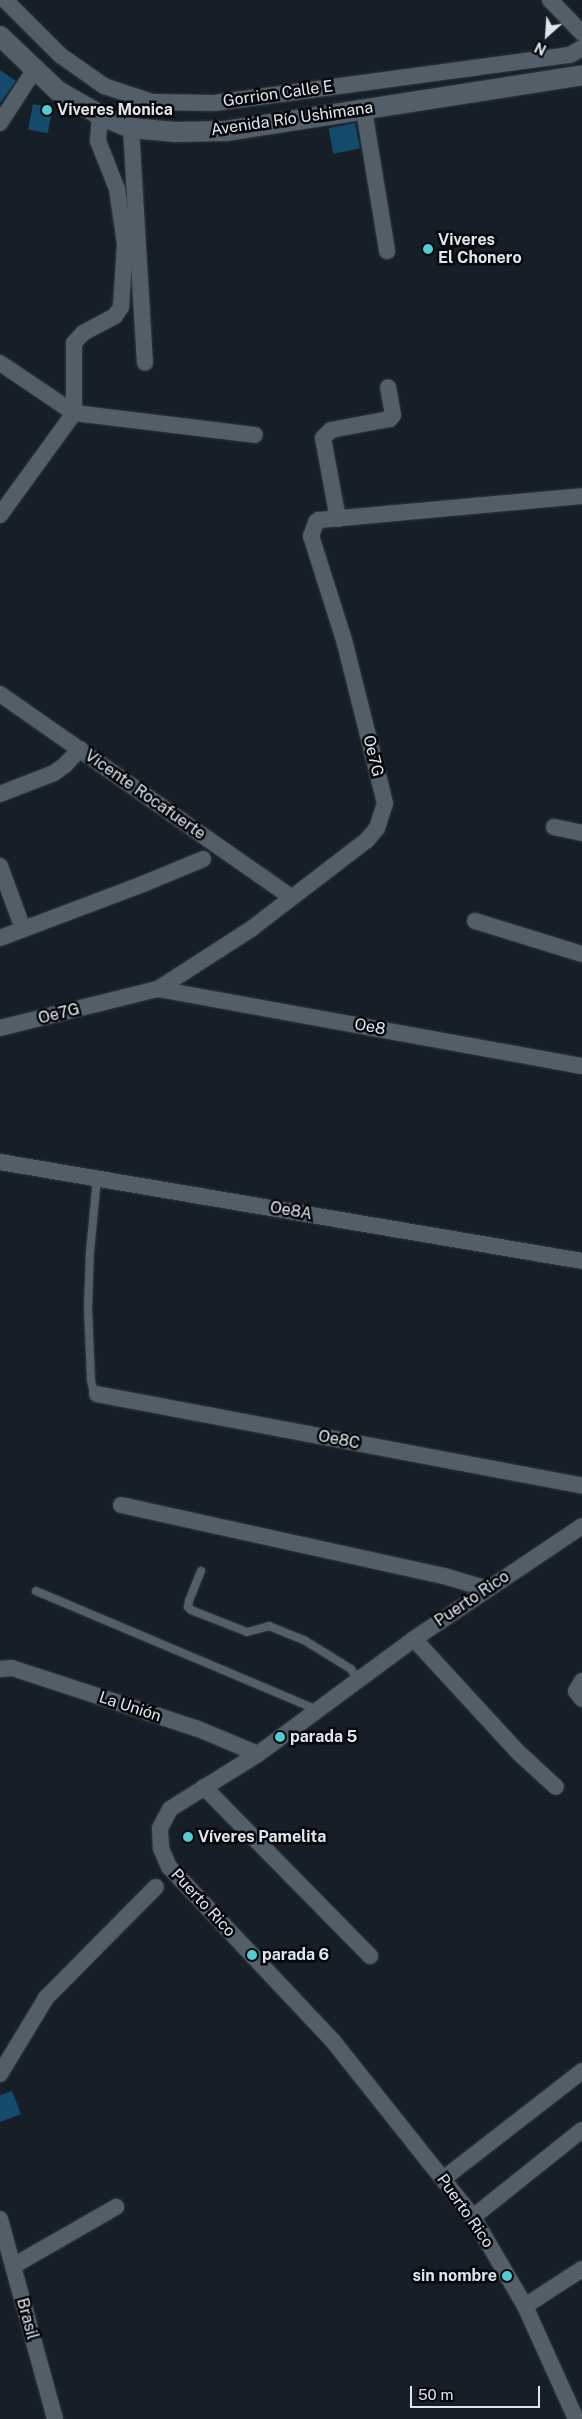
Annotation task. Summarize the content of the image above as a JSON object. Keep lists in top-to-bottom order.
{
  "streets": {
    "street": [
      "Gorrion Calle E",
      "Avenida Río Ushimana",
      "Oe7G",
      "Vicente Rocafuerte",
      "Oe8",
      "Oe8A",
      "Oe8C",
      "Puerto Rico",
      "La Unión",
      "Brasil"
    ]
  },
  "crossings": [
    ["Oe7G", "Vicente Rocafuerte"],
    ["Oe7G", "Oe8"],
    ["Puerto Rico", "La Unión"]
  ],
  "places": [
    "Viveres Monica",
    "Viveres El Chonero",
    "parada 5",
    "Víveres Pamelita",
    "parada 6",
    "sin nombre"
  ],
  "scale_bar": "50 m",
  "north": "bottom left"
}
